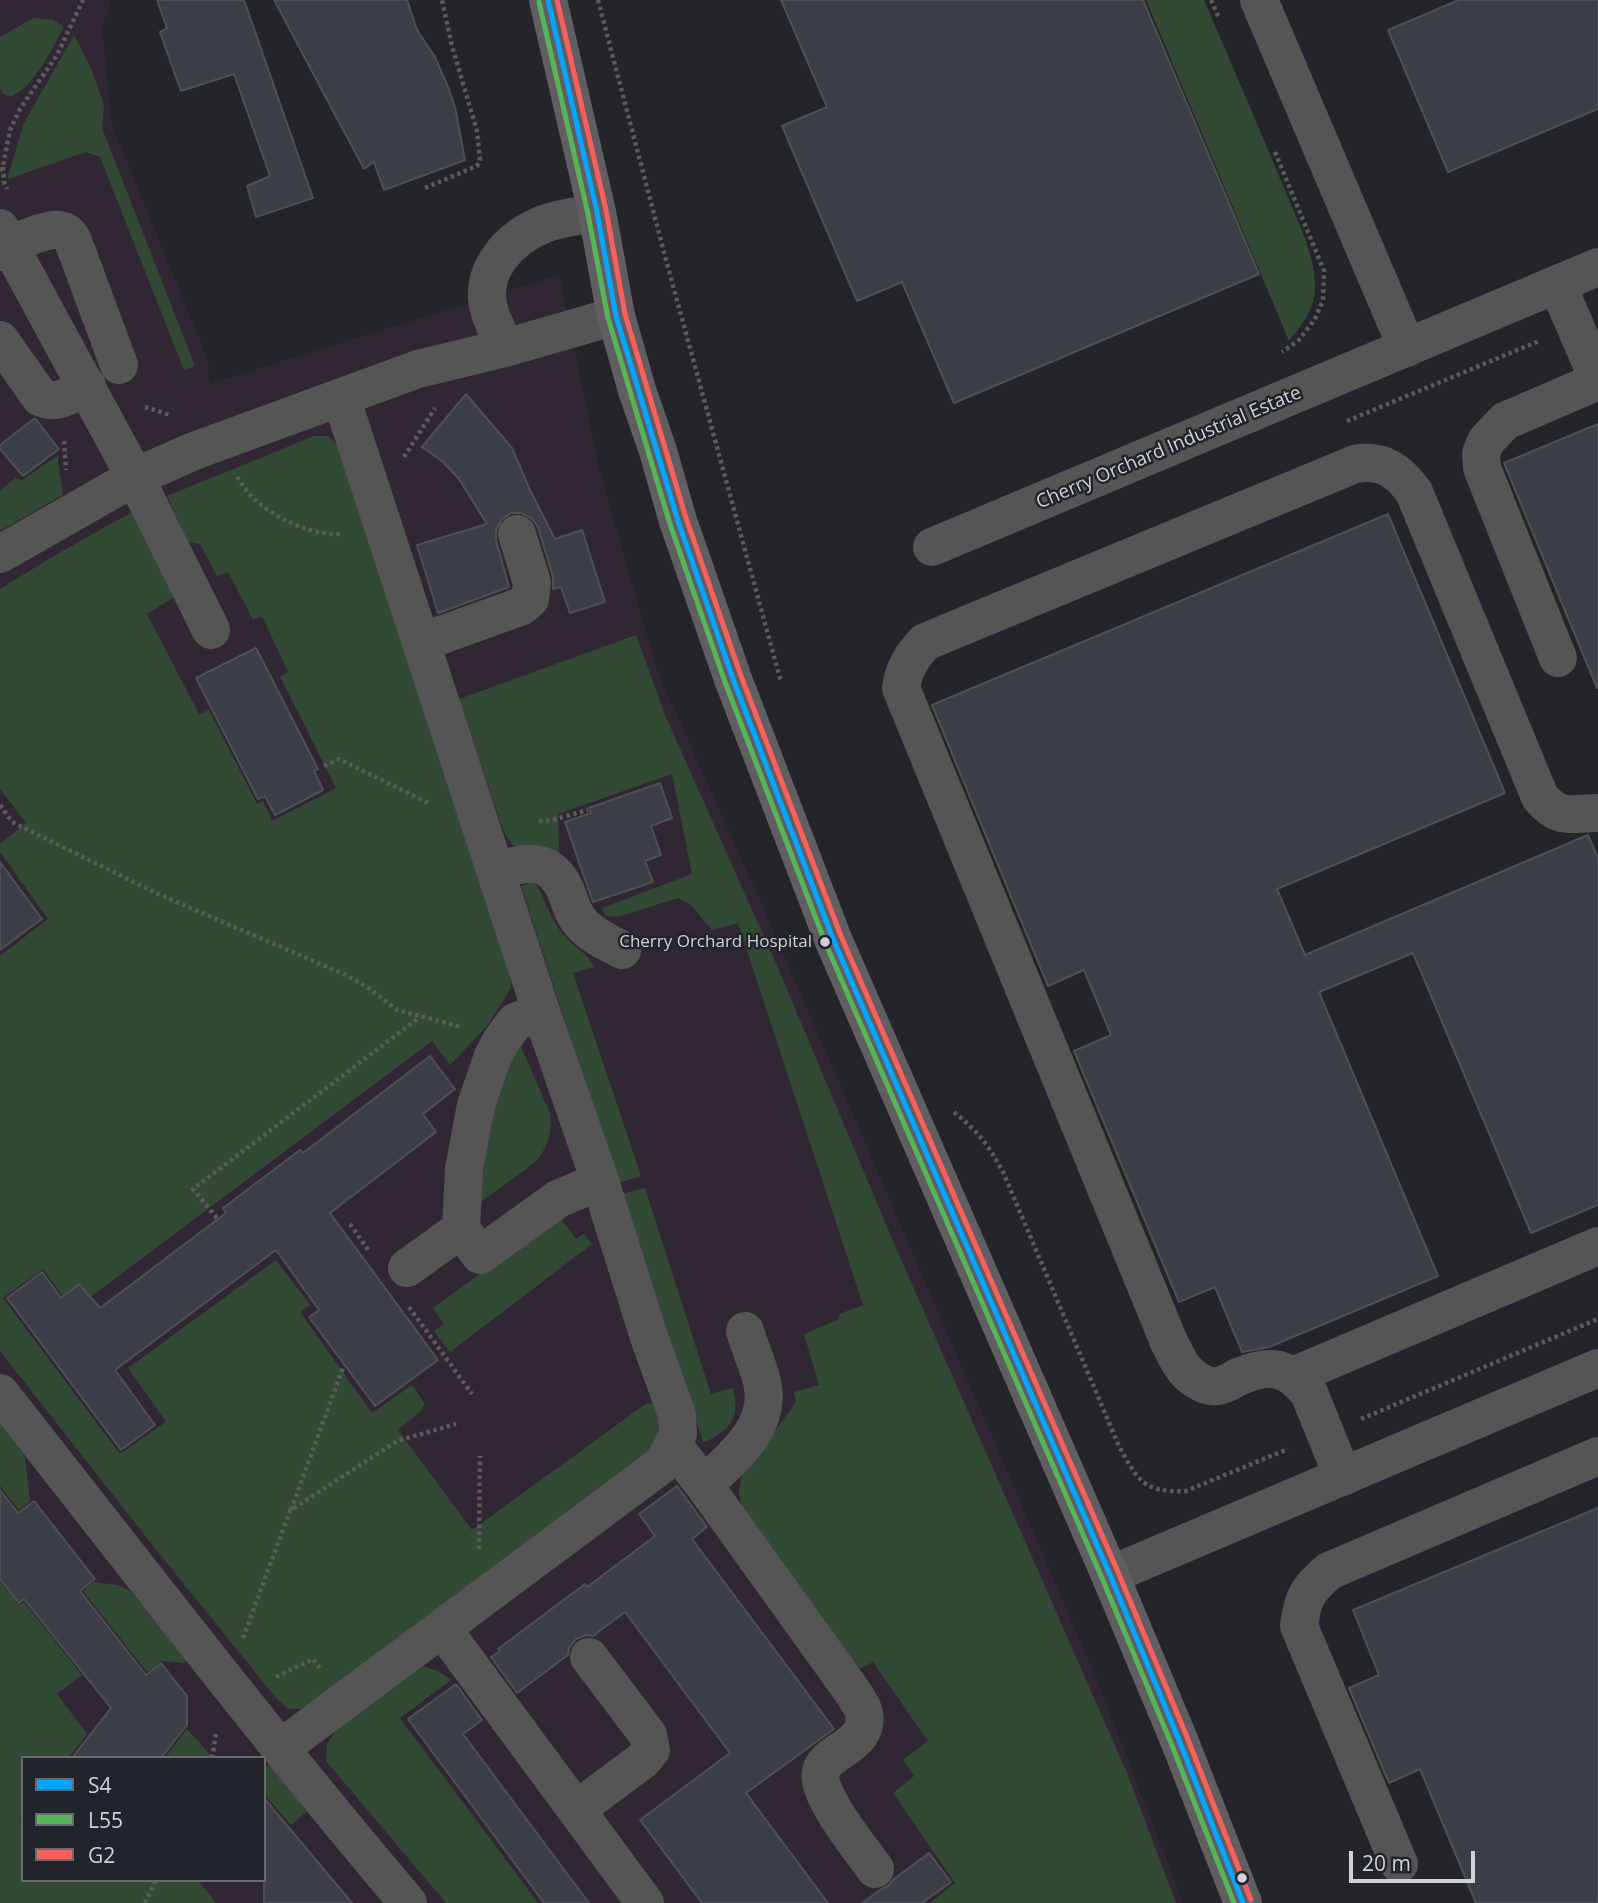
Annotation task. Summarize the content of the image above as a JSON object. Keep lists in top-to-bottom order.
{
  "streets": {
    "street": ["Cherry Orchard Industrial Estate"]
  },
  "places": ["Cherry Orchard Hospital"],
  "lines": ["transit line S4", "transit line G2", "transit line L55"],
  "legend": ["S4", "L55", "G2"],
  "scale_bar": "20 m"
}
